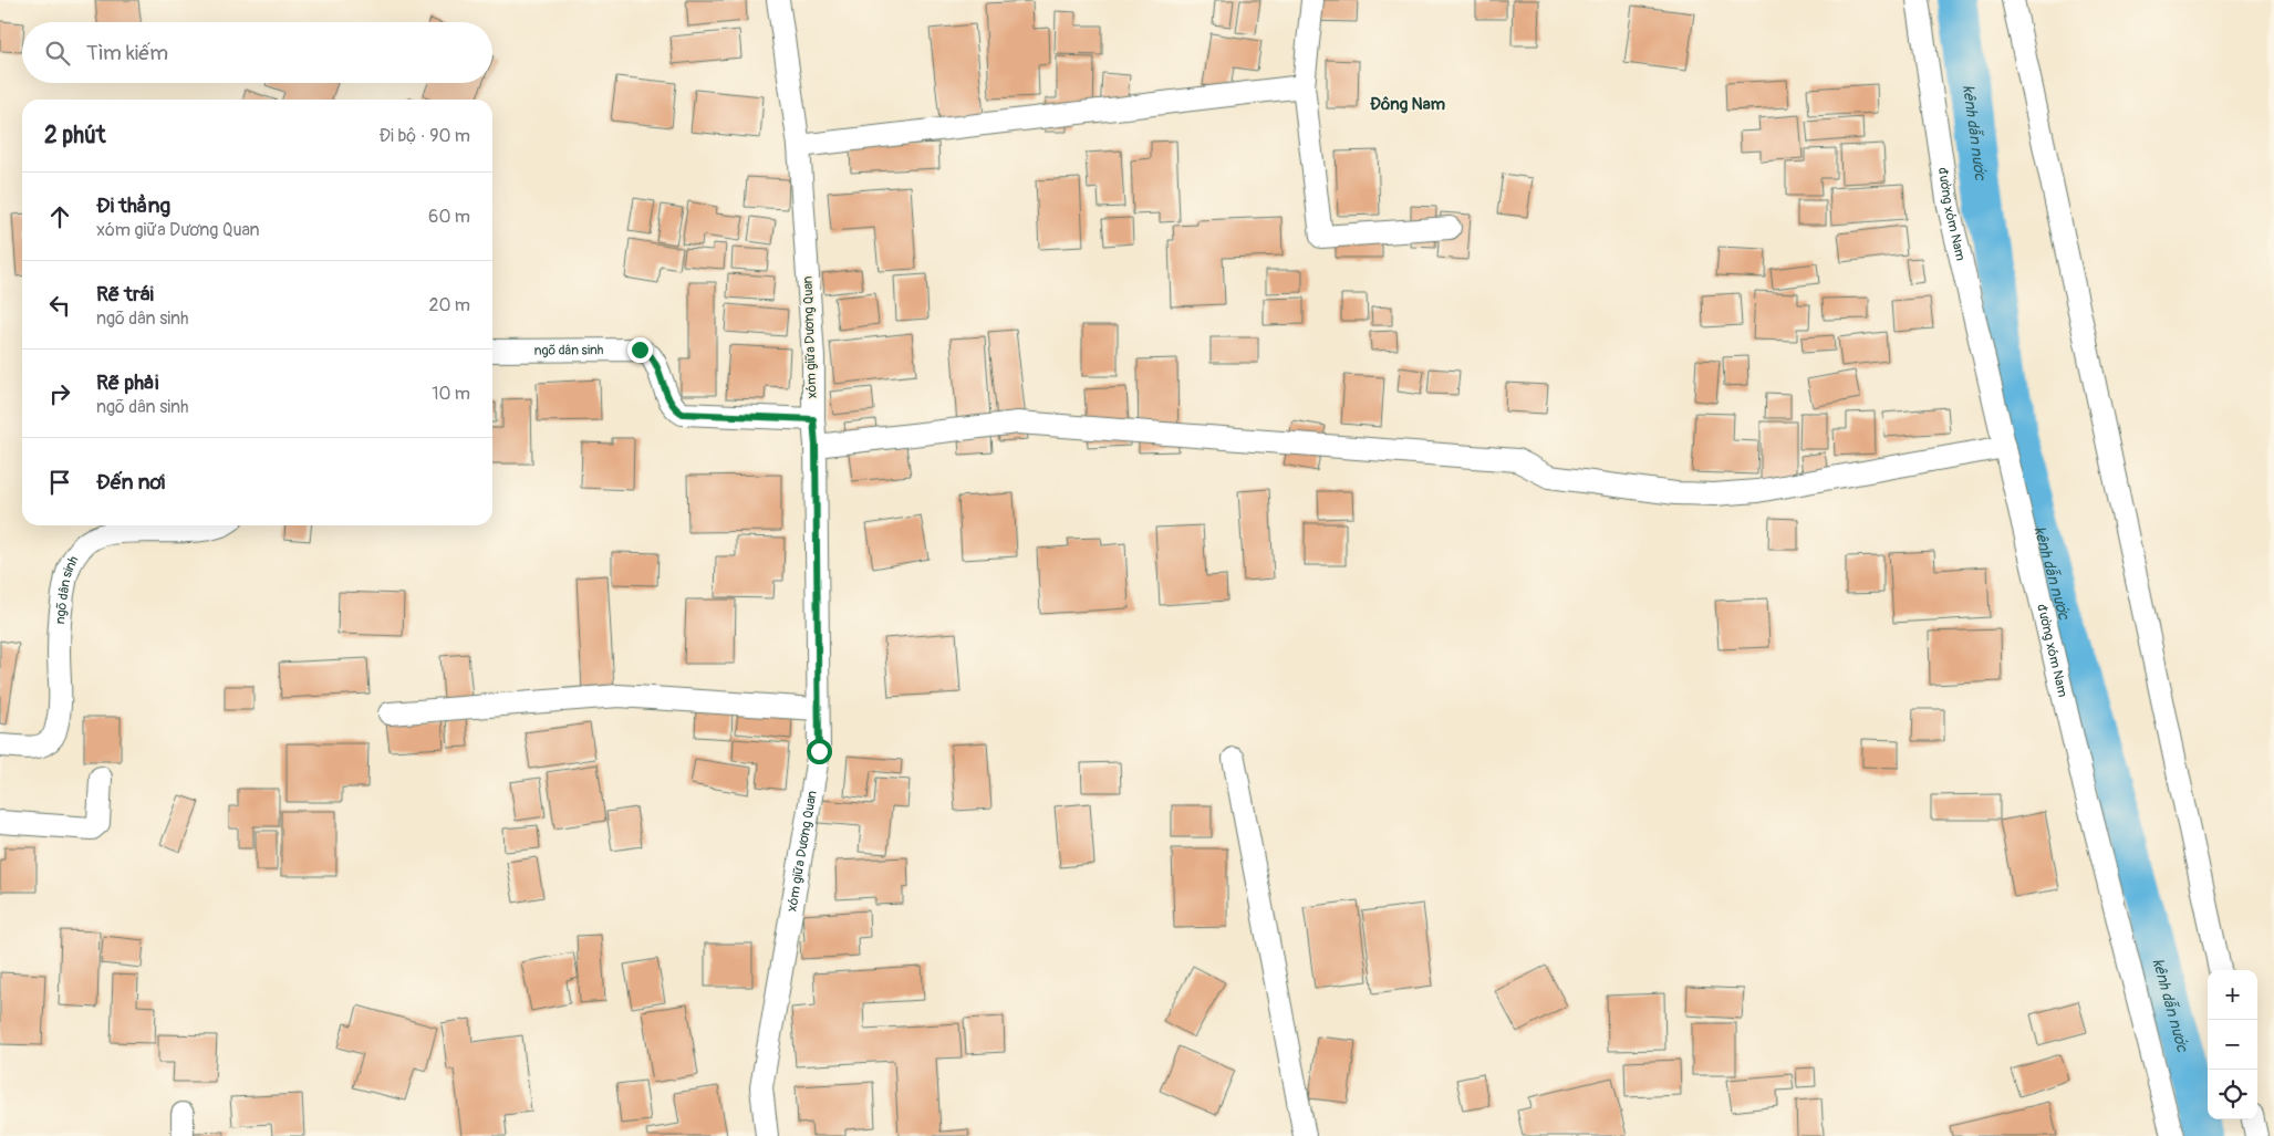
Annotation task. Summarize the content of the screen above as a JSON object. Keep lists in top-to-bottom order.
{
  "streets": {
    "lane": ["đường xóm Nam", "xóm giữa Dương Quan", "ngõ dân sinh"]
  },
  "crossings": [
    ["xóm giữa Dương Quan", "ngõ dân sinh"]
  ],
  "districts": ["Đông Nam"],
  "water": ["kênh dẫn nước"],
  "page": {
    "search": "Tìm kiếm",
    "heading": ["2 phút", "Đi bộ · 90 m"],
    "list": [
      ["Đi thẳng", "xóm giữa Dương Quan", "60 m"],
      ["Rẽ trái", "ngõ dân sinh", "20 m"],
      ["Rẽ phải", "ngõ dân sinh", "10 m"],
      "Đến nơi"
    ],
    "map_buttons": ["+", "−"]
  }
}
